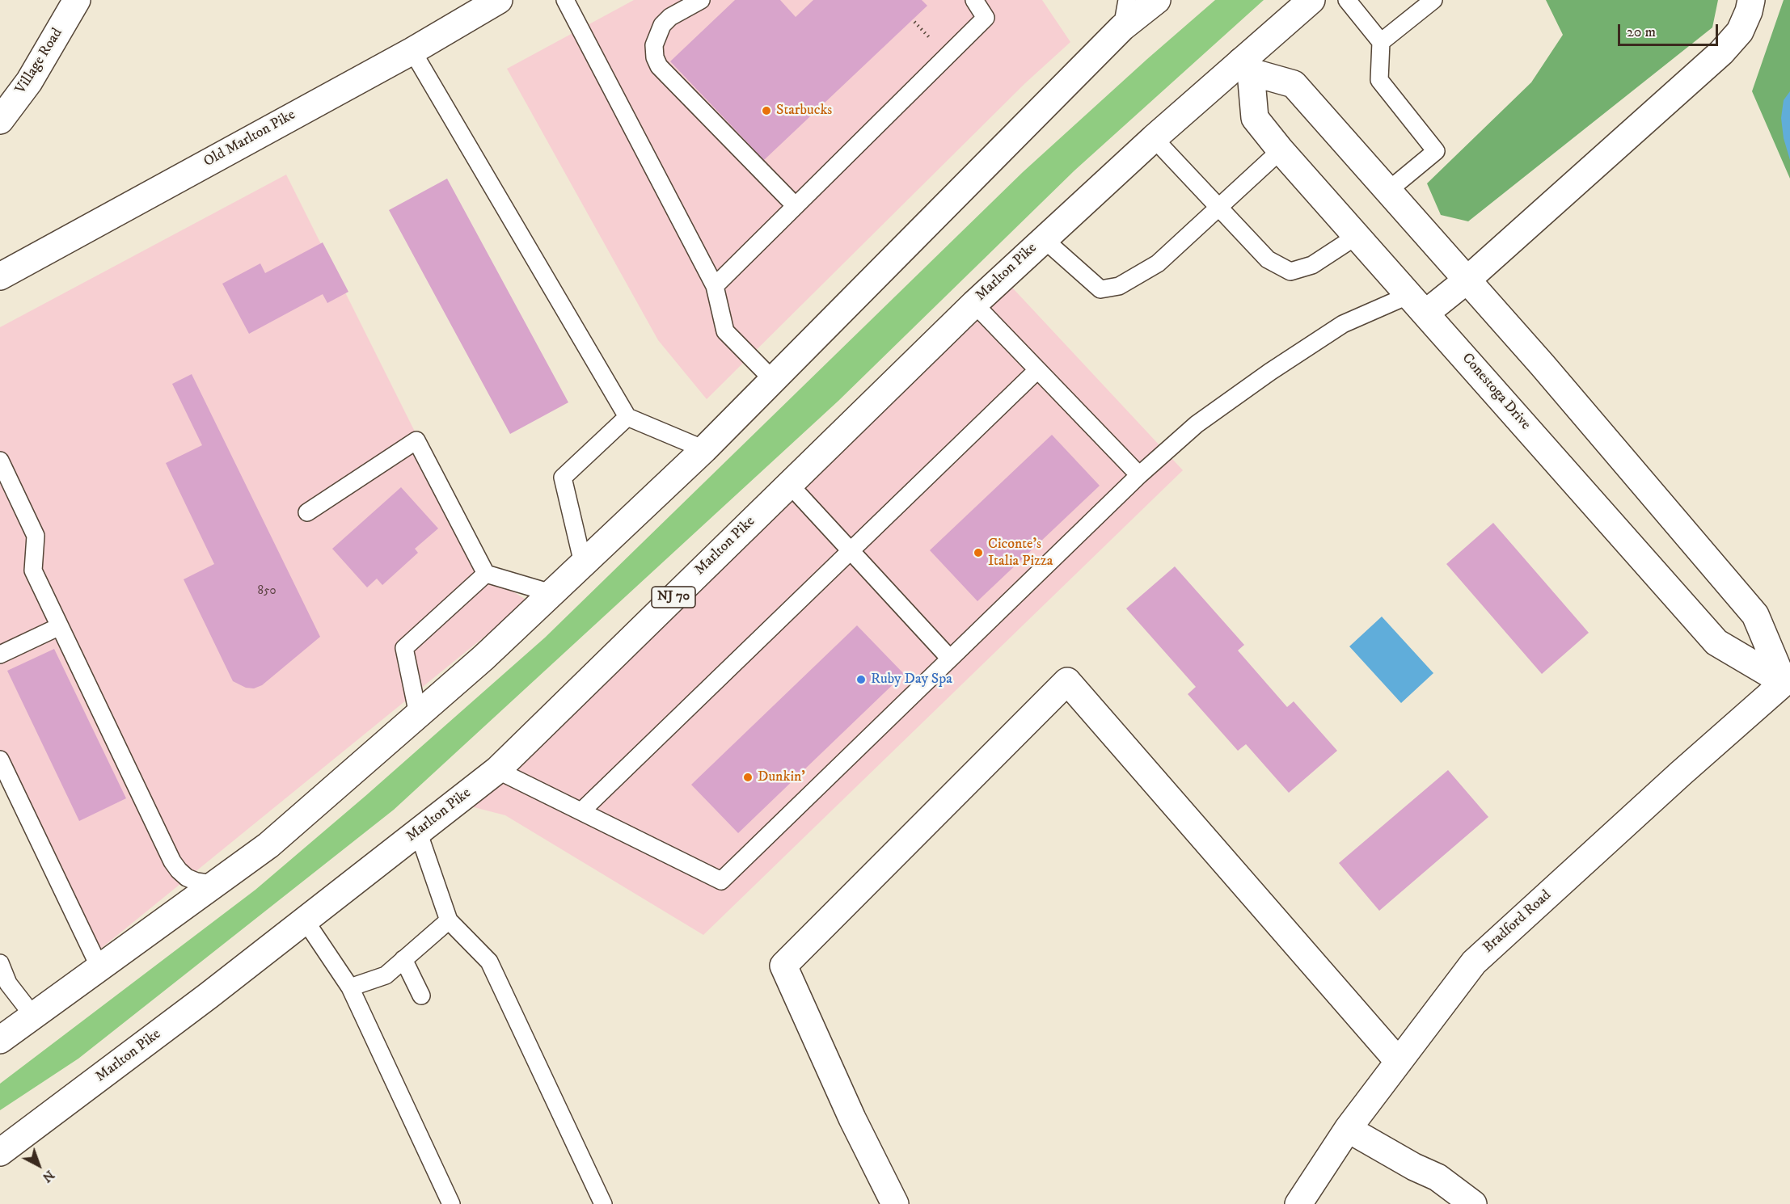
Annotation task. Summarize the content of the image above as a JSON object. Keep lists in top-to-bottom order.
{
  "streets": {
    "main road": [
      "Village Road",
      "Old Marlton Pike",
      "Marlton Pike",
      "Conestoga Drive",
      "NJ 70",
      "Bradford Road"
    ]
  },
  "crossings": [
    ["Marlton Pike", "Conestoga Drive"],
    ["Conestoga Drive", "Bradford Road"]
  ],
  "places": [
    "Starbucks",
    "Ciconte's Italia Pizza",
    "Ruby Day Spa",
    "Dunkin'"
  ],
  "house_numbers": ["850"],
  "scale_bar": "20 m",
  "north": "bottom right"
}
